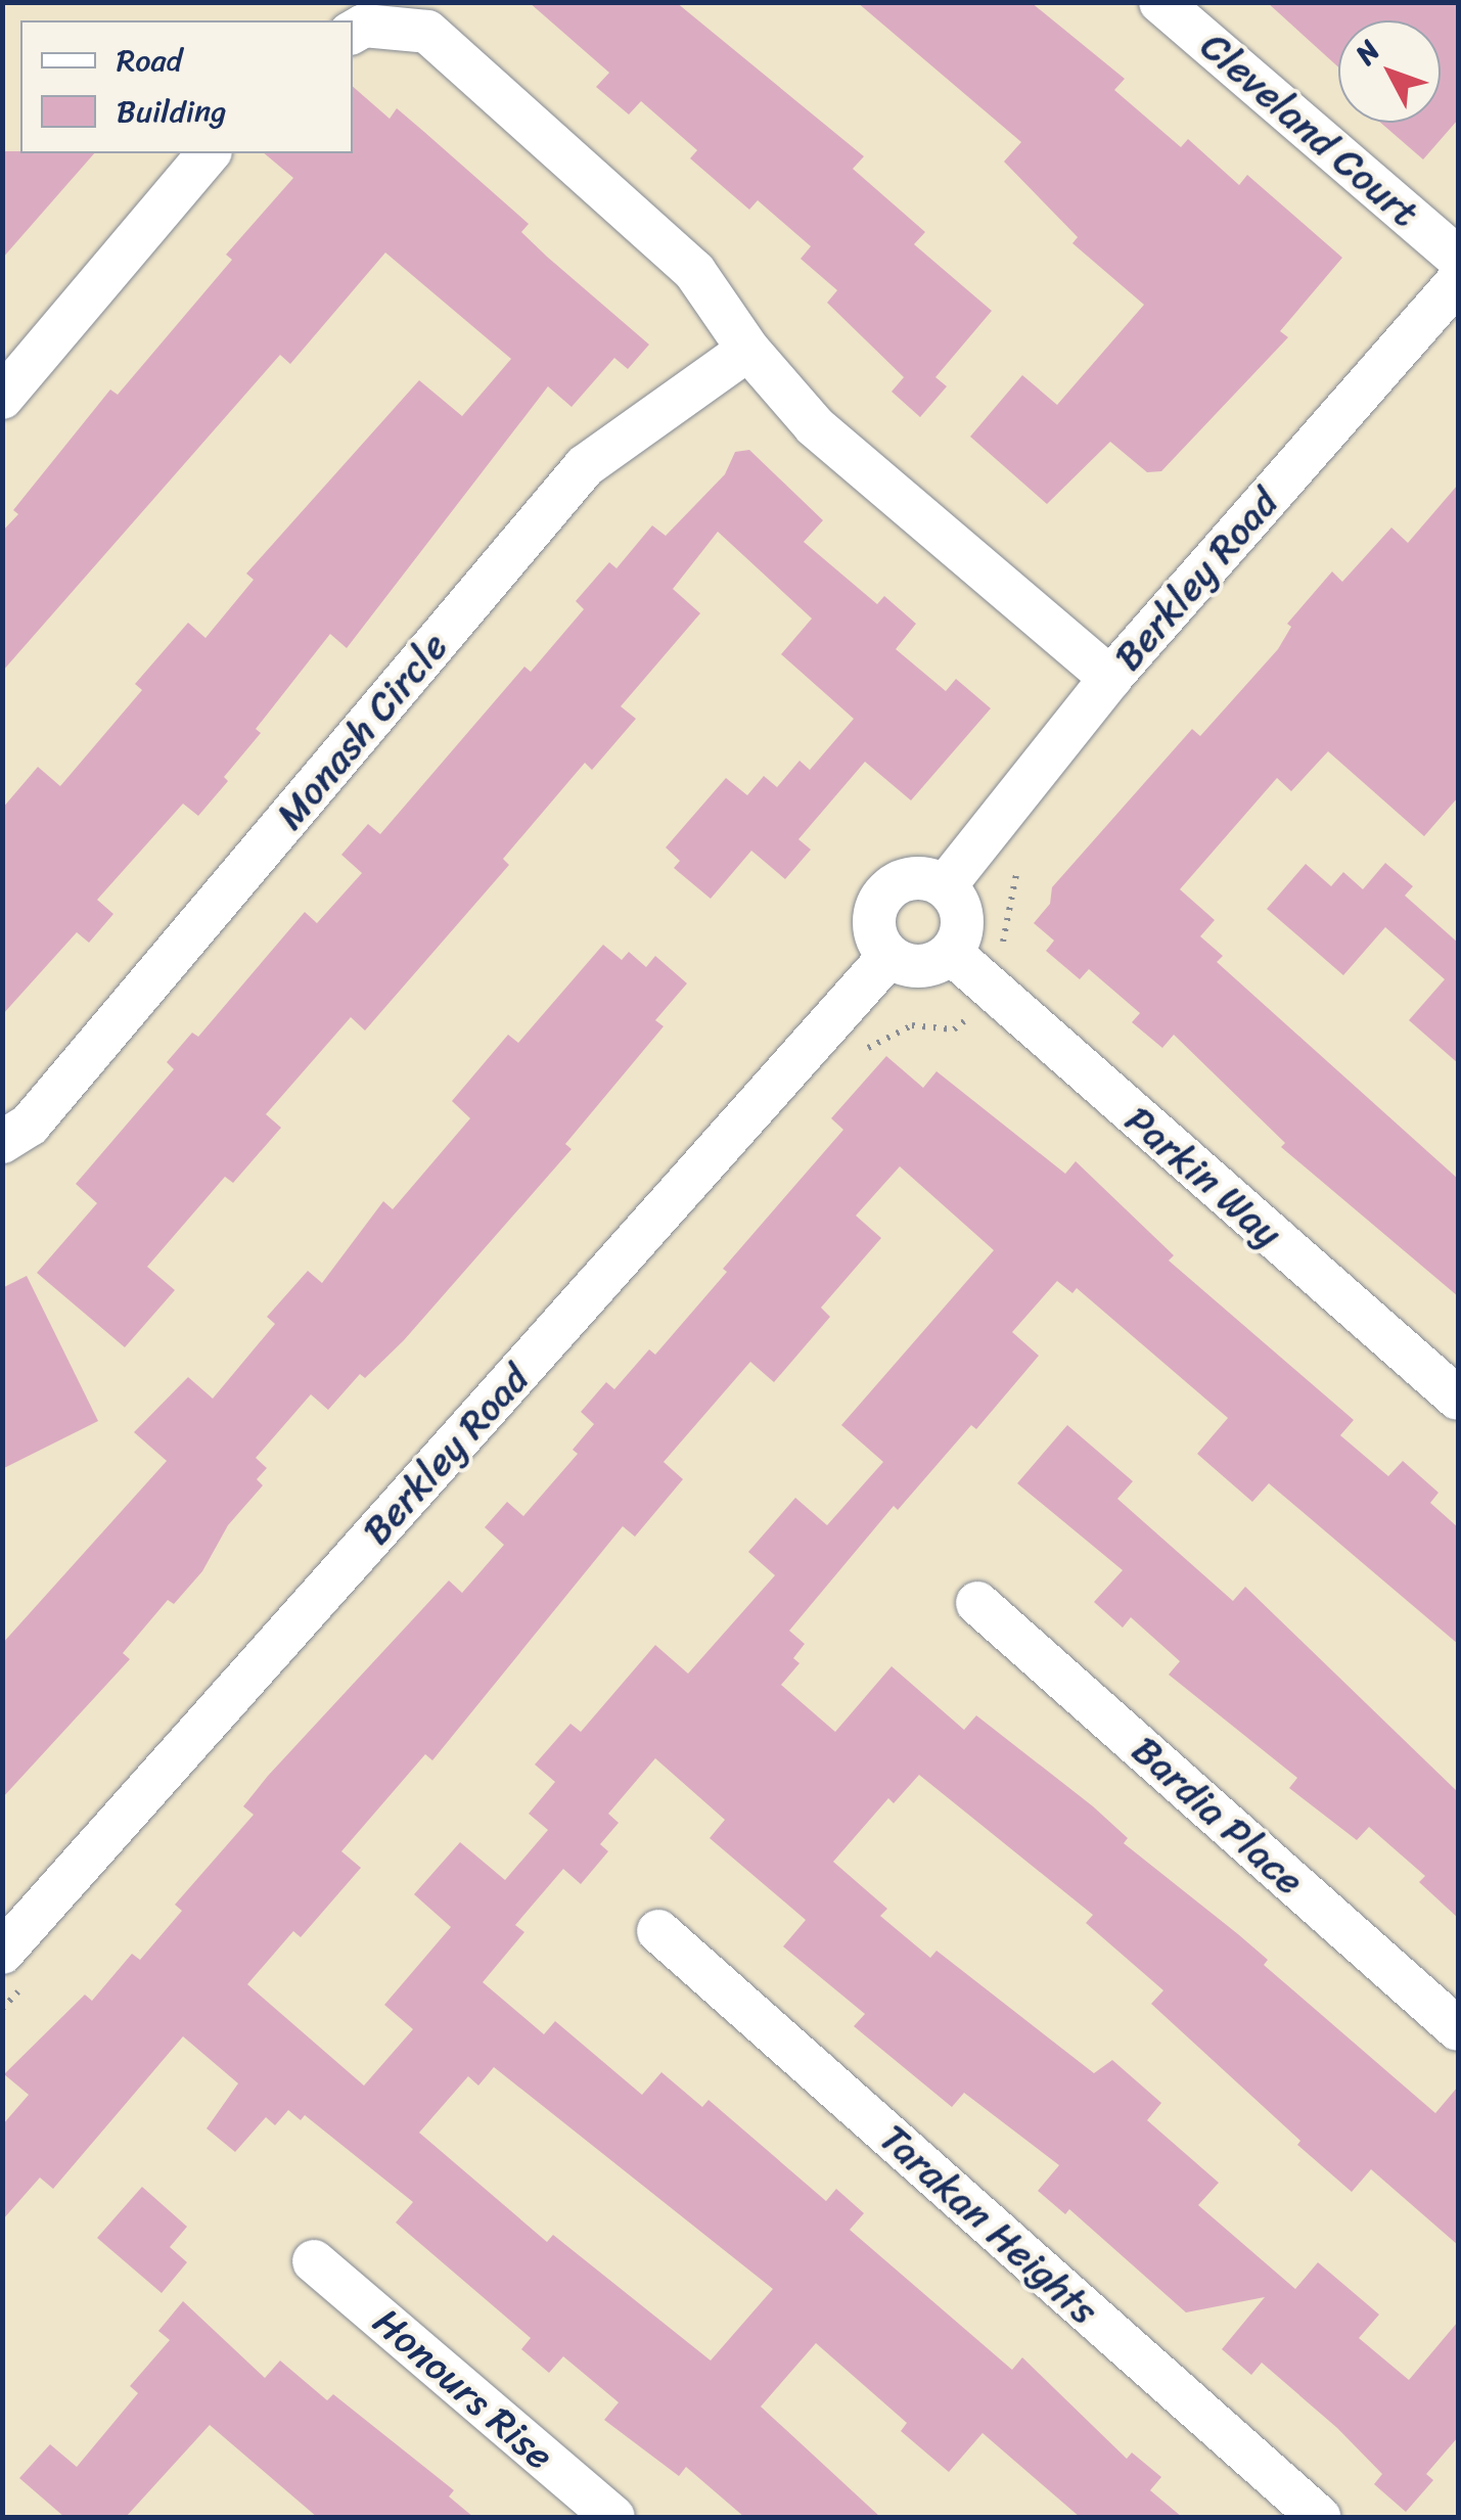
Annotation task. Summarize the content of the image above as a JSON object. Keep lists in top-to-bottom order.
{
  "streets": {
    "street": [
      "Cleveland Court",
      "Berkley Road",
      "Monash Circle",
      "Parkin Way",
      "Bardia Place",
      "Tarakan Heights",
      "Honours Rise"
    ]
  },
  "crossings": [
    ["Berkley Road", "Parkin Way"]
  ],
  "legend": ["Road", "Building"],
  "north": "top left"
}
